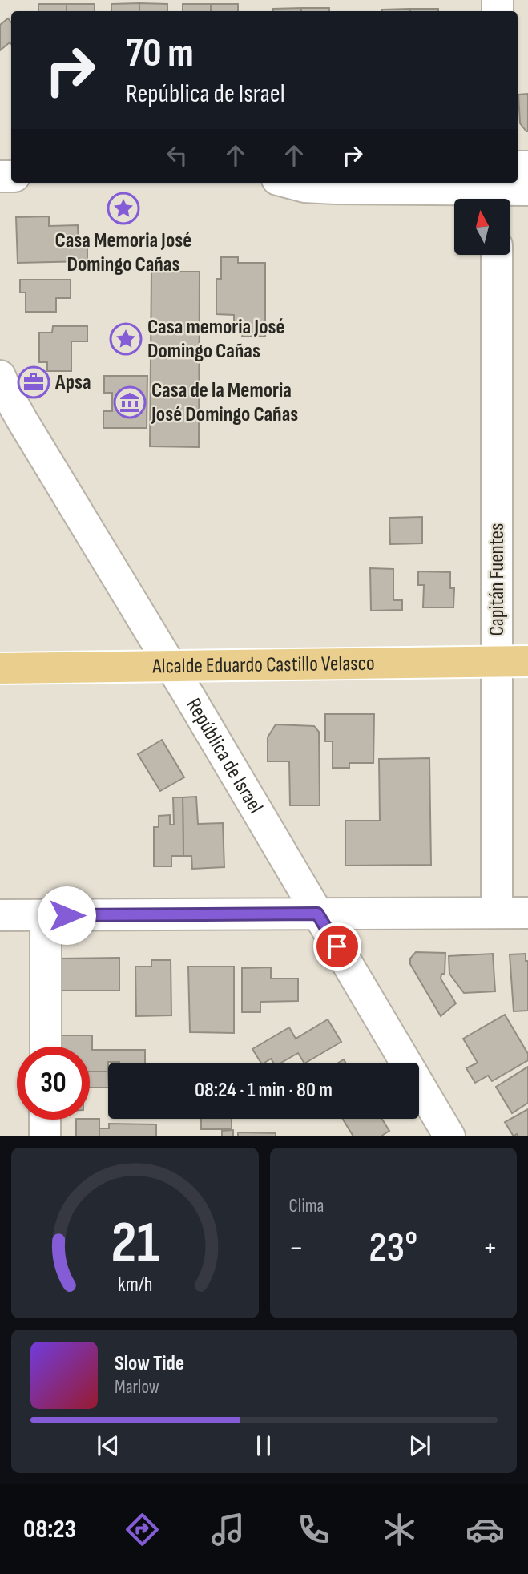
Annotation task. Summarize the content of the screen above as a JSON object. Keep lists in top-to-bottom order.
{
  "streets": {
    "main road": ["Alcalde Eduardo Castillo Velasco"],
    "street": ["Capitán Fuentes", "República de Israel"]
  },
  "crossings": [
    ["Capitán Fuentes", "Alcalde Eduardo Castillo Velasco"],
    ["Alcalde Eduardo Castillo Velasco", "República de Israel"]
  ],
  "places": {
    "place": ["Casa Memoria José Domingo Cañas", "Casa memoria José Domingo Cañas"],
    "office": ["Apsa"],
    "museum": ["Casa de la Memoria José Domingo Cañas"]
  },
  "north": "top",
  "page": {
    "turn": ["70 m", "República de Israel"],
    "limit": "30",
    "trip": "08:24 · 1 min · 80 m",
    "tile": "Clima",
    "heat": ["−", "23°", "+"],
    "song": ["Slow Tide", "Marlow"],
    "tabs": "08:23",
    "gauge": ["21", "km/h"]
  }
}
